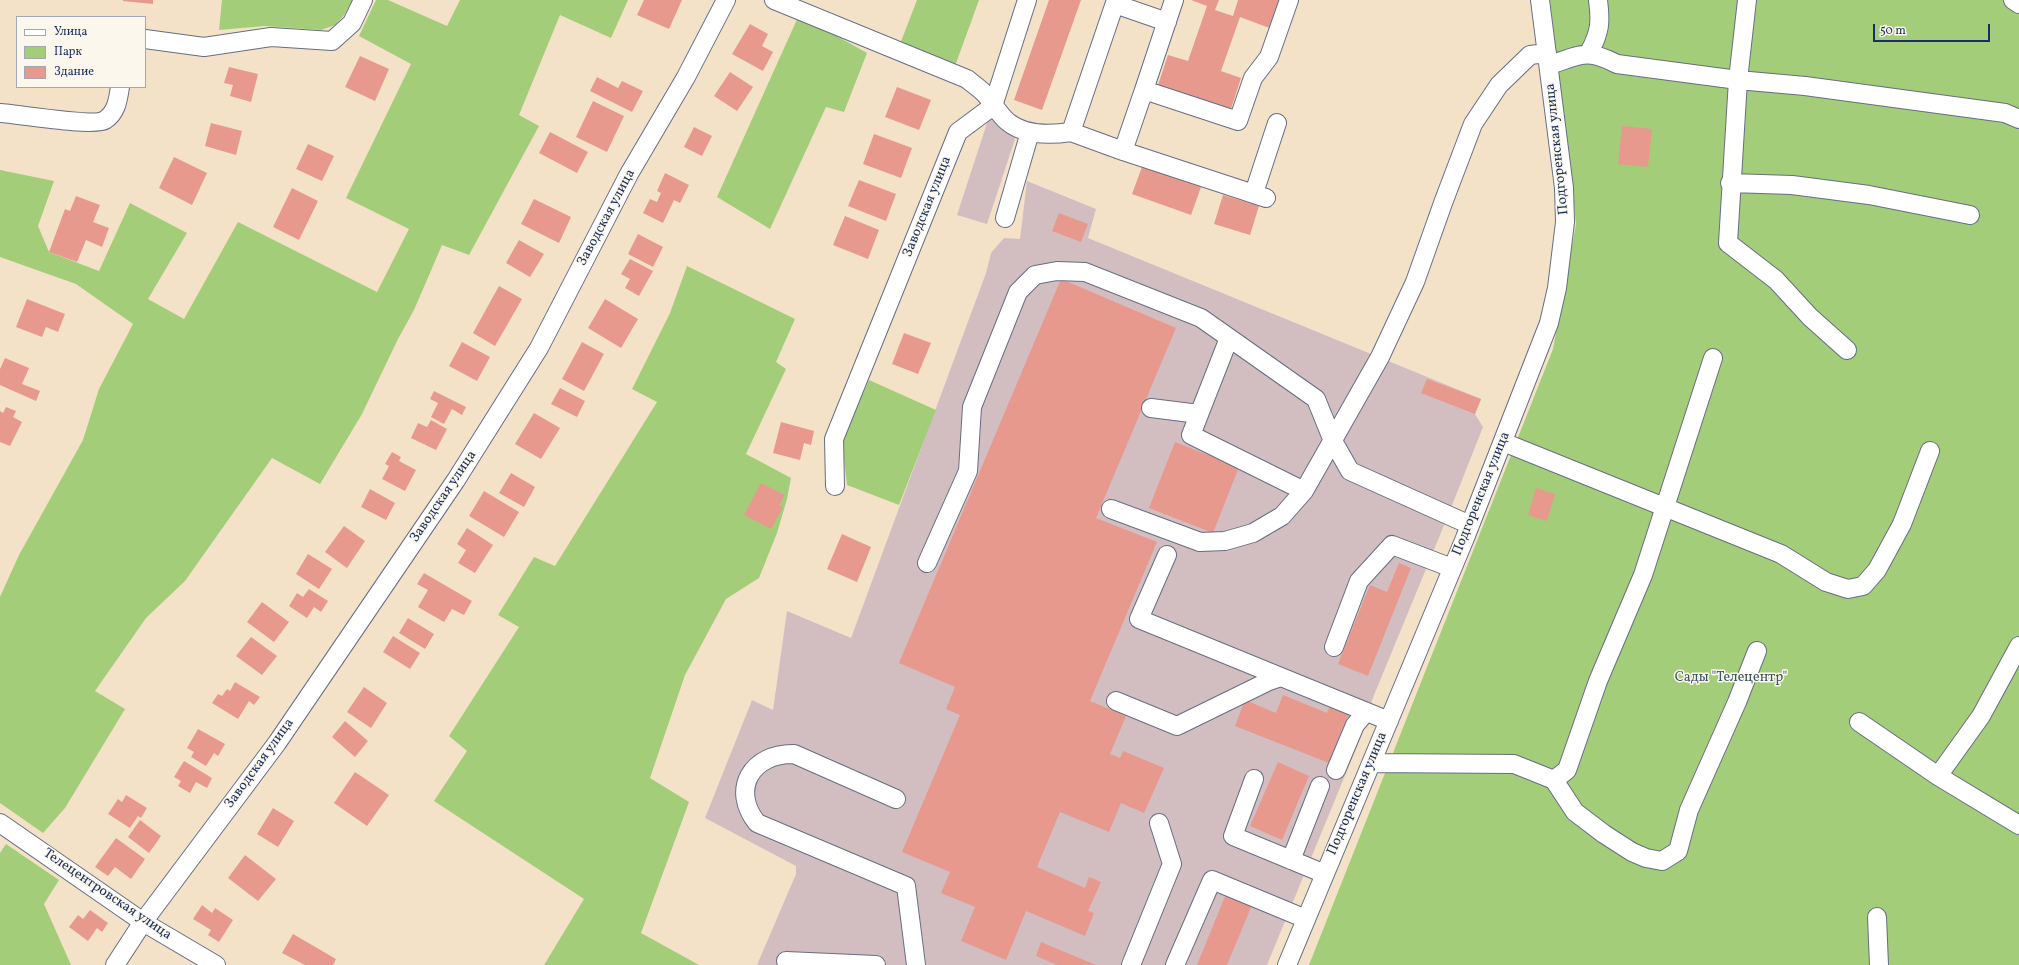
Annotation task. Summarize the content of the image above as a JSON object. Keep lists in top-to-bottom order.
{
  "streets": {
    "street": ["Подгоренская улица", "Заводская улица", "Телецентровская улица"]
  },
  "crossings": [
    ["Заводская улица", "Телецентровская улица"]
  ],
  "parks": ["Сады \"Телецентр\""],
  "legend": ["Улица", "Парк", "Здание"],
  "scale_bar": "50 m"
}
